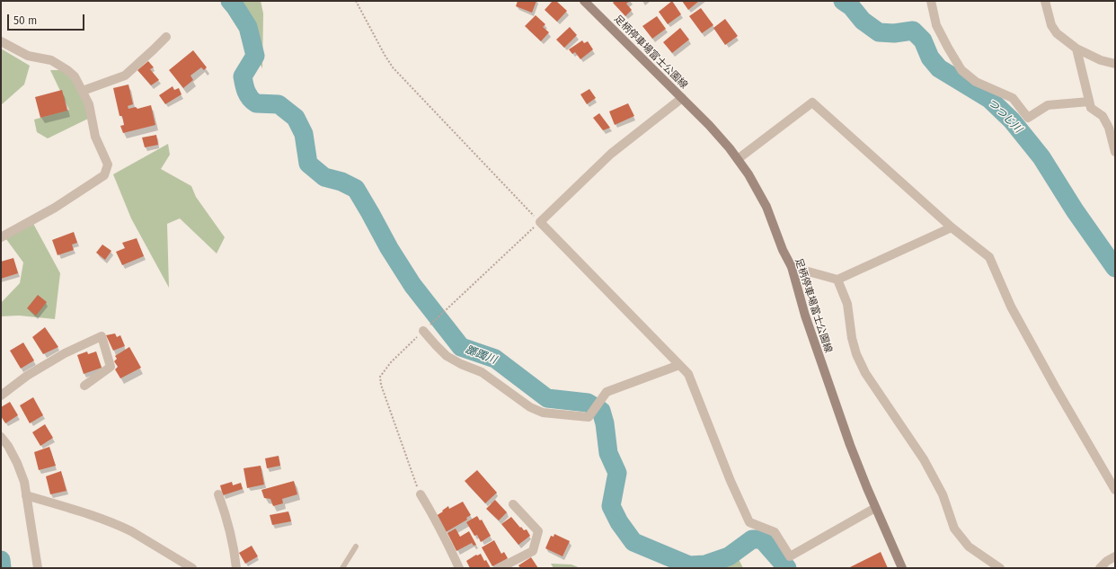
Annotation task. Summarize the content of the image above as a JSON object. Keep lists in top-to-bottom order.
{
  "streets": {
    "main road": ["足柄停車場富士公園線"]
  },
  "water": ["つつじ川", "躑躅川"],
  "scale_bar": "50 m"
}
